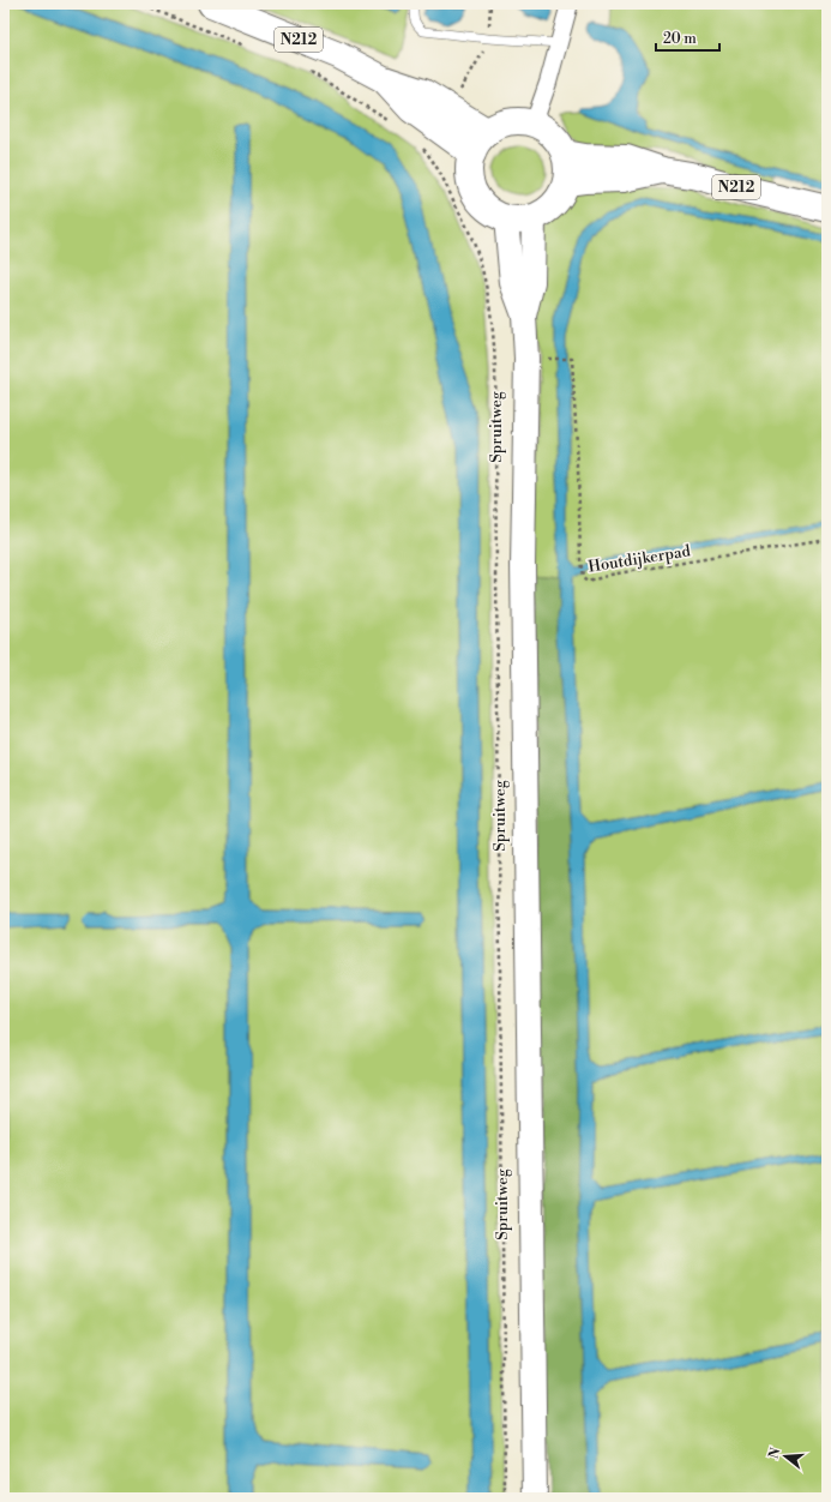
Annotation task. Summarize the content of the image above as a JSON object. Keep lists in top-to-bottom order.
{
  "streets": {
    "main road": ["N212", "Spruitweg"],
    "path": ["Houtdijkerpad"]
  },
  "crossings": [
    ["N212", "Spruitweg"]
  ],
  "scale_bar": "20 m",
  "north": "left"
}
